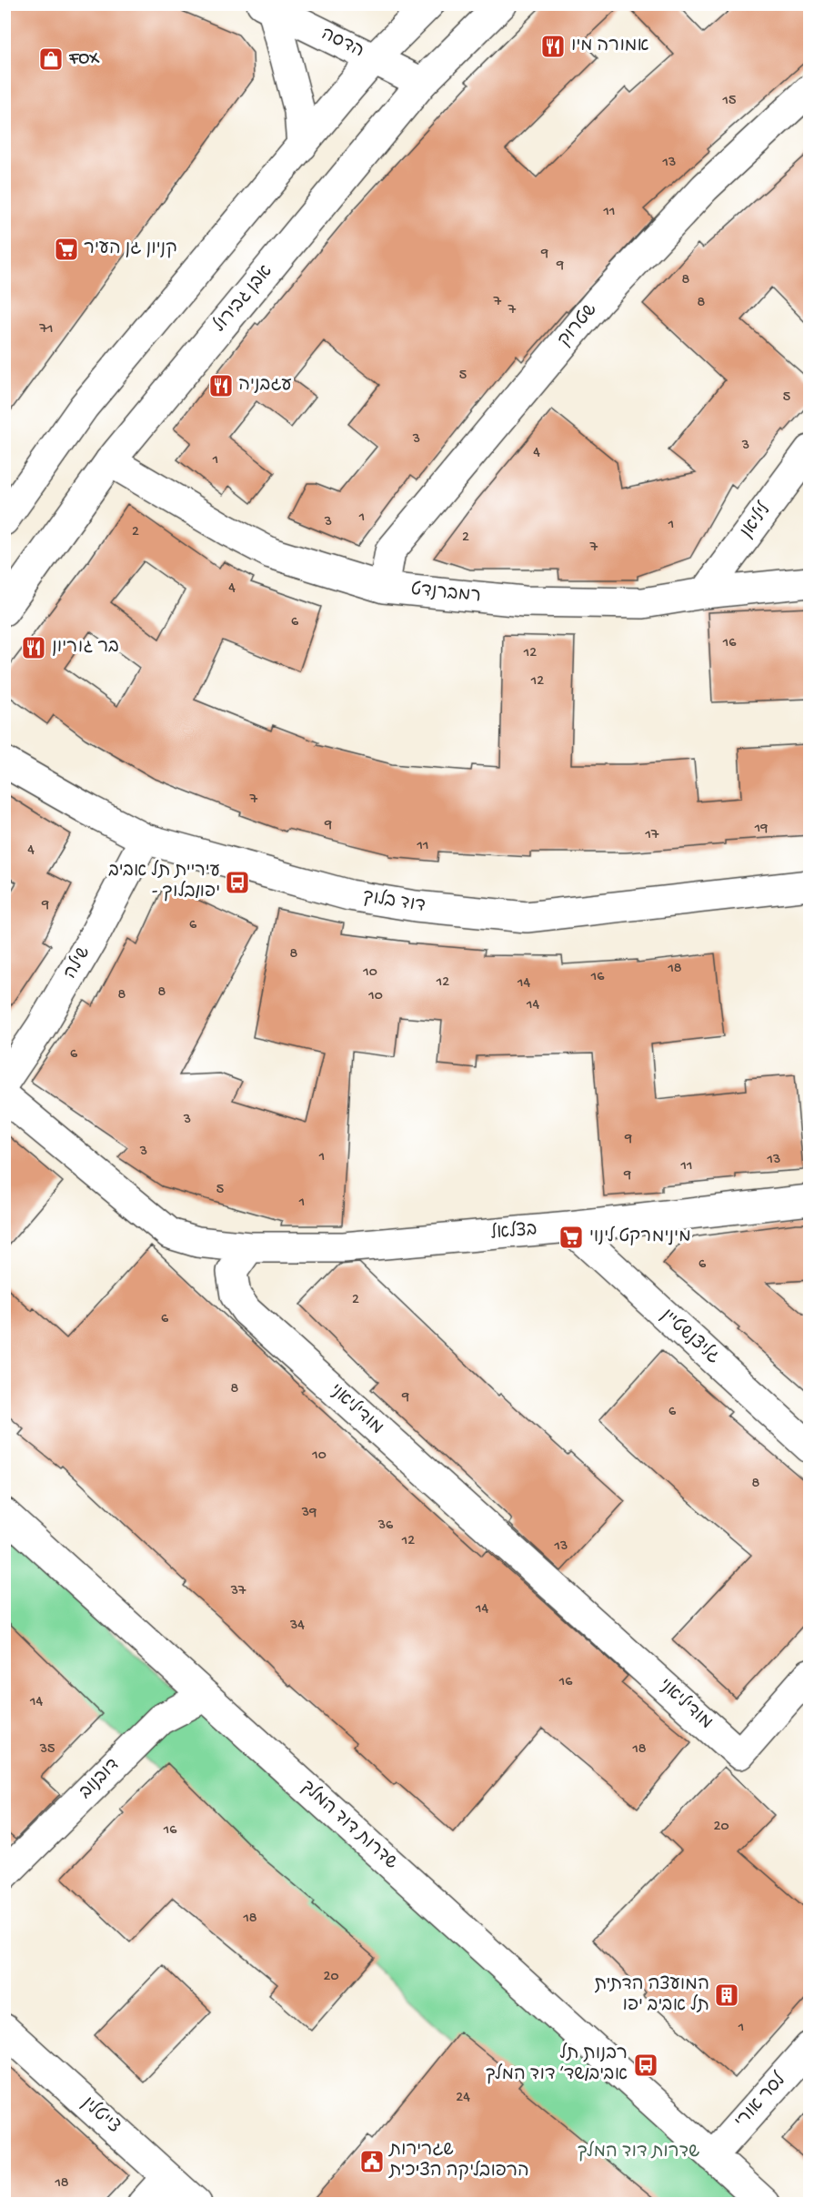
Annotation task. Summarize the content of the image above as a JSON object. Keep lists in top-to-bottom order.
{
  "streets": {
    "street": [
      "הדסה",
      "אבן גבירול",
      "שטרוק",
      "ליליאן",
      "רמברנדט",
      "דוד בלוך",
      "שילה",
      "בצלאל",
      "גליצנשטיין",
      "מודיליאני",
      "דובנוב",
      "שדרות דוד המלך",
      "לסר אורי",
      "צייטלין"
    ]
  },
  "crossings": [
    ["הדסה", "אבן גבירול"],
    ["אבן גבירול", "רמברנדט"],
    ["שטרוק", "רמברנדט"],
    ["ליליאן", "רמברנדט"],
    ["דוד בלוך", "שילה"],
    ["בצלאל", "גליצנשטיין"],
    ["בצלאל", "מודיליאני"],
    ["דובנוב", "שדרות דוד המלך"],
    ["שדרות דוד המלך", "לסר אורי"]
  ],
  "parks": ["שדרות דוד המלך"],
  "places": {
    "restaurant": ["אמורה מיו", "עגבניה", "בר גוריון"],
    "shop": ["FOX"],
    "supermarket": ["קניון גן העיר", "מינימרקט לינוי"],
    "bus stop": ["עיריית תל אביב - יפו/בלוך", "רבנות תל אביב/שד׳ דוד המלך"],
    "building": ["המועצה הדתית תל אביב יפו"],
    "public building": ["שגרירות הרפובליקה הצ'כית"]
  },
  "house_numbers": [
    "15",
    "13",
    "11",
    "9",
    "9",
    "8",
    "7",
    "8",
    "7",
    "71",
    "5",
    "5",
    "3",
    "3",
    "4",
    "1",
    "1",
    "3",
    "1",
    "2",
    "2",
    "7",
    "4",
    "6",
    "16",
    "12",
    "12",
    "7",
    "9",
    "19",
    "17",
    "11",
    "4",
    "9",
    "6",
    "8",
    "18",
    "10",
    "16",
    "12",
    "14",
    "8",
    "8",
    "10",
    "14",
    "6",
    "3",
    "9",
    "3",
    "1",
    "13",
    "11",
    "9",
    "5",
    "1",
    "6",
    "2",
    "6",
    "8",
    "9",
    "6",
    "10",
    "8",
    "39",
    "36",
    "12",
    "13",
    "37",
    "14",
    "34",
    "16",
    "14",
    "35",
    "18",
    "20",
    "16",
    "18",
    "20",
    "1",
    "24",
    "18"
  ]
}
